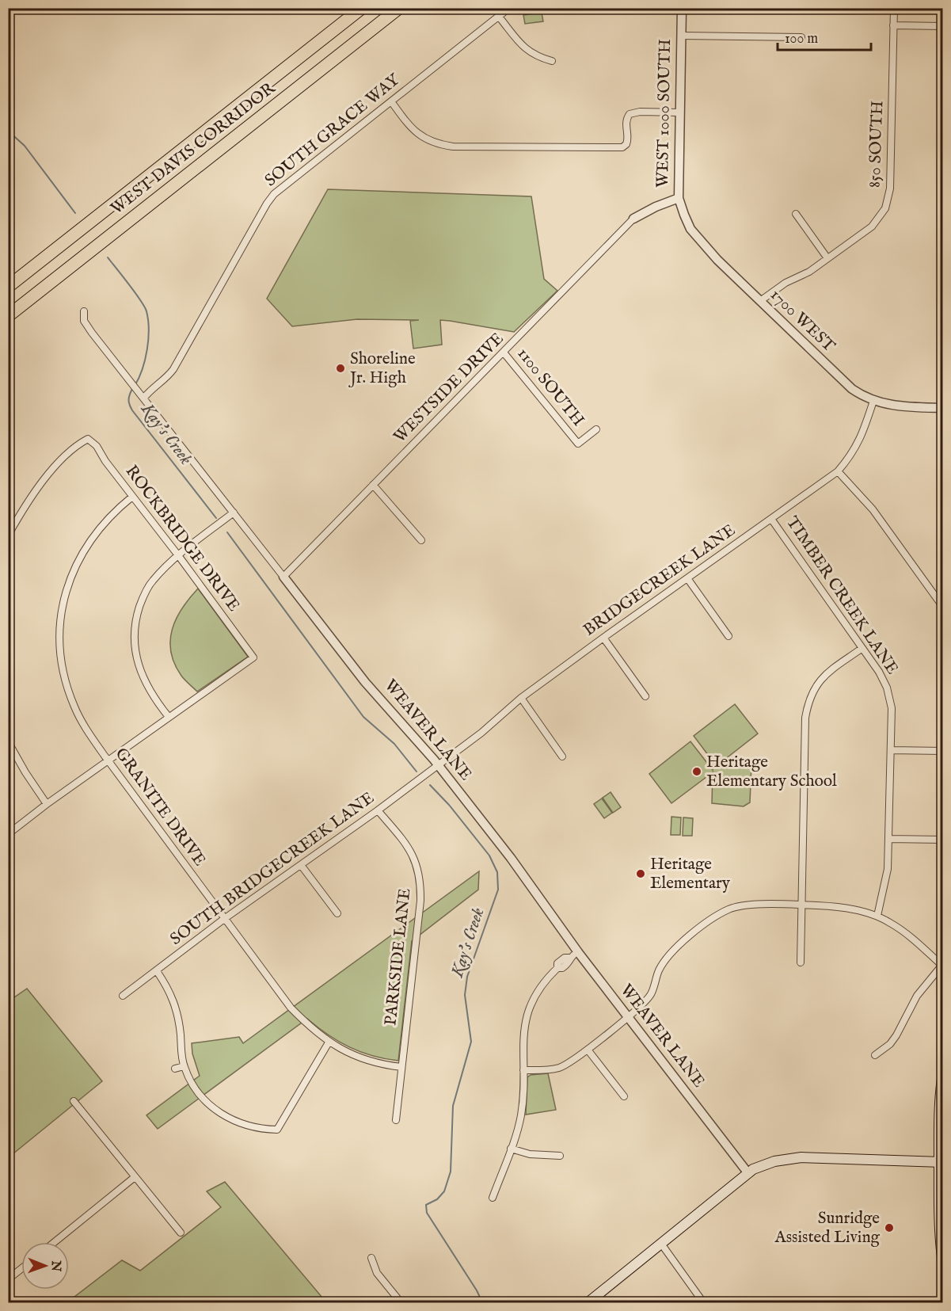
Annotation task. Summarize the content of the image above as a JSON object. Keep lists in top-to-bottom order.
{
  "streets": {
    "highway": ["WEST DAVIS CORRIDOR"],
    "street": [
      "WEST 1000 SOUTH",
      "SOUTH GRACE WAY",
      "850 SOUTH",
      "1700 WEST",
      "1100 SOUTH",
      "WESTSIDE DRIVE",
      "ROCKBRIDGE DRIVE",
      "BRIDGECREEK LANE",
      "TIMBER CREEK LANE",
      "WEAVER LANE",
      "GRANITE DRIVE",
      "SOUTH BRIDGECREEK LANE",
      "PARKSIDE LANE"
    ]
  },
  "crossings": [
    ["WEST 1000 SOUTH", "1700 WEST"],
    ["WEST 1000 SOUTH", "WESTSIDE DRIVE"],
    ["SOUTH GRACE WAY", "WEAVER LANE"],
    ["850 SOUTH", "1700 WEST"],
    ["1700 WEST", "BRIDGECREEK LANE"],
    ["1100 SOUTH", "WESTSIDE DRIVE"],
    ["WESTSIDE DRIVE", "WEAVER LANE"],
    ["ROCKBRIDGE DRIVE", "GRANITE DRIVE"],
    ["BRIDGECREEK LANE", "TIMBER CREEK LANE"],
    ["BRIDGECREEK LANE", "WEAVER LANE"],
    ["BRIDGECREEK LANE", "SOUTH BRIDGECREEK LANE"],
    ["WEAVER LANE", "SOUTH BRIDGECREEK LANE"],
    ["GRANITE DRIVE", "SOUTH BRIDGECREEK LANE"],
    ["GRANITE DRIVE", "PARKSIDE LANE"],
    ["SOUTH BRIDGECREEK LANE", "PARKSIDE LANE"]
  ],
  "water": ["Kay's Creek"],
  "places": [
    "Shoreline Jr. High",
    "Heritage Elementary School",
    "Heritage Elementary",
    "Sunridge Assisted Living"
  ],
  "scale_bar": "100 m",
  "north": "right"
}
